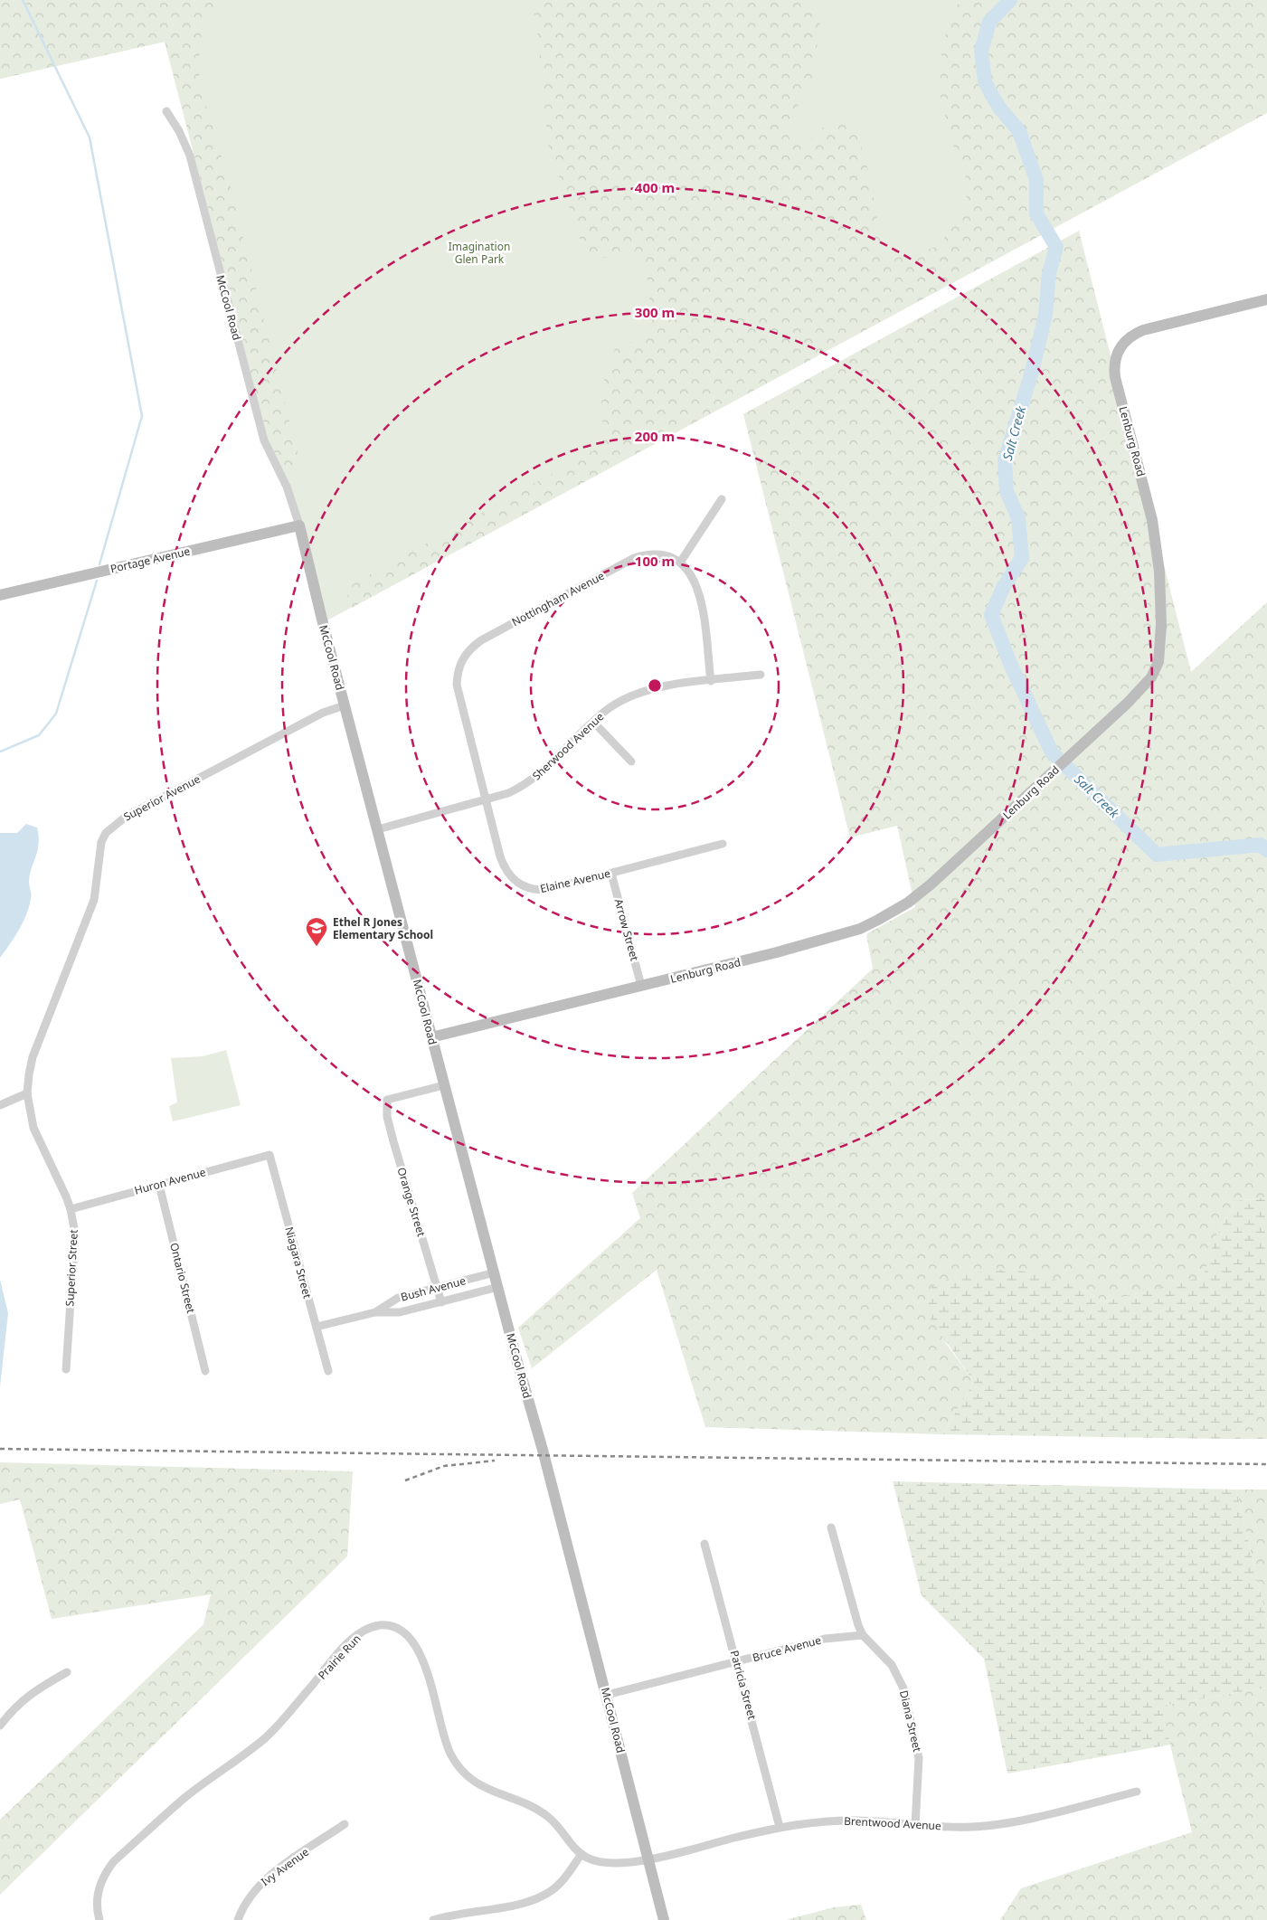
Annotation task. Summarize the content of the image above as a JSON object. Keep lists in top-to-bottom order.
{
  "streets": {
    "street": [
      "McCool Road",
      "Lenburg Road",
      "Portage Avenue",
      "Nottingham Avenue",
      "Sherwood Avenue",
      "Superior Avenue",
      "Elaine Avenue",
      "Arrow Street",
      "Huron Avenue",
      "Orange Street",
      "Niagara Street",
      "Superior Street",
      "Ontario Street",
      "Bush Avenue",
      "Bruce Avenue",
      "Prairie Run",
      "Patricia Street",
      "Diana Street",
      "Brentwood Avenue",
      "Ivy Avenue"
    ]
  },
  "crossings": [
    ["McCool Road", "Lenburg Road"],
    ["McCool Road", "Portage Avenue"],
    ["McCool Road", "Sherwood Avenue"],
    ["McCool Road", "Superior Avenue"],
    ["McCool Road", "Orange Street"],
    ["McCool Road", "Bush Avenue"],
    ["McCool Road", "Bruce Avenue"],
    ["McCool Road", "Prairie Run"],
    ["McCool Road", "Brentwood Avenue"],
    ["Lenburg Road", "Arrow Street"],
    ["Nottingham Avenue", "Sherwood Avenue"],
    ["Nottingham Avenue", "Elaine Avenue"],
    ["Sherwood Avenue", "Elaine Avenue"],
    ["Superior Avenue", "Superior Street"],
    ["Elaine Avenue", "Arrow Street"],
    ["Huron Avenue", "Niagara Street"],
    ["Huron Avenue", "Superior Street"],
    ["Huron Avenue", "Ontario Street"],
    ["Orange Street", "Bush Avenue"],
    ["Niagara Street", "Bush Avenue"],
    ["Bruce Avenue", "Patricia Street"],
    ["Bruce Avenue", "Diana Street"],
    ["Prairie Run", "Brentwood Avenue"],
    ["Patricia Street", "Brentwood Avenue"],
    ["Diana Street", "Brentwood Avenue"]
  ],
  "water": ["Salt Creek"],
  "parks": ["Imagination Glen Park"],
  "places": {
    "school or university": ["Ethel R Jones Elementary School"]
  },
  "rings": [
    "400 m",
    "300 m",
    "200 m",
    "100 m"
  ]
}
